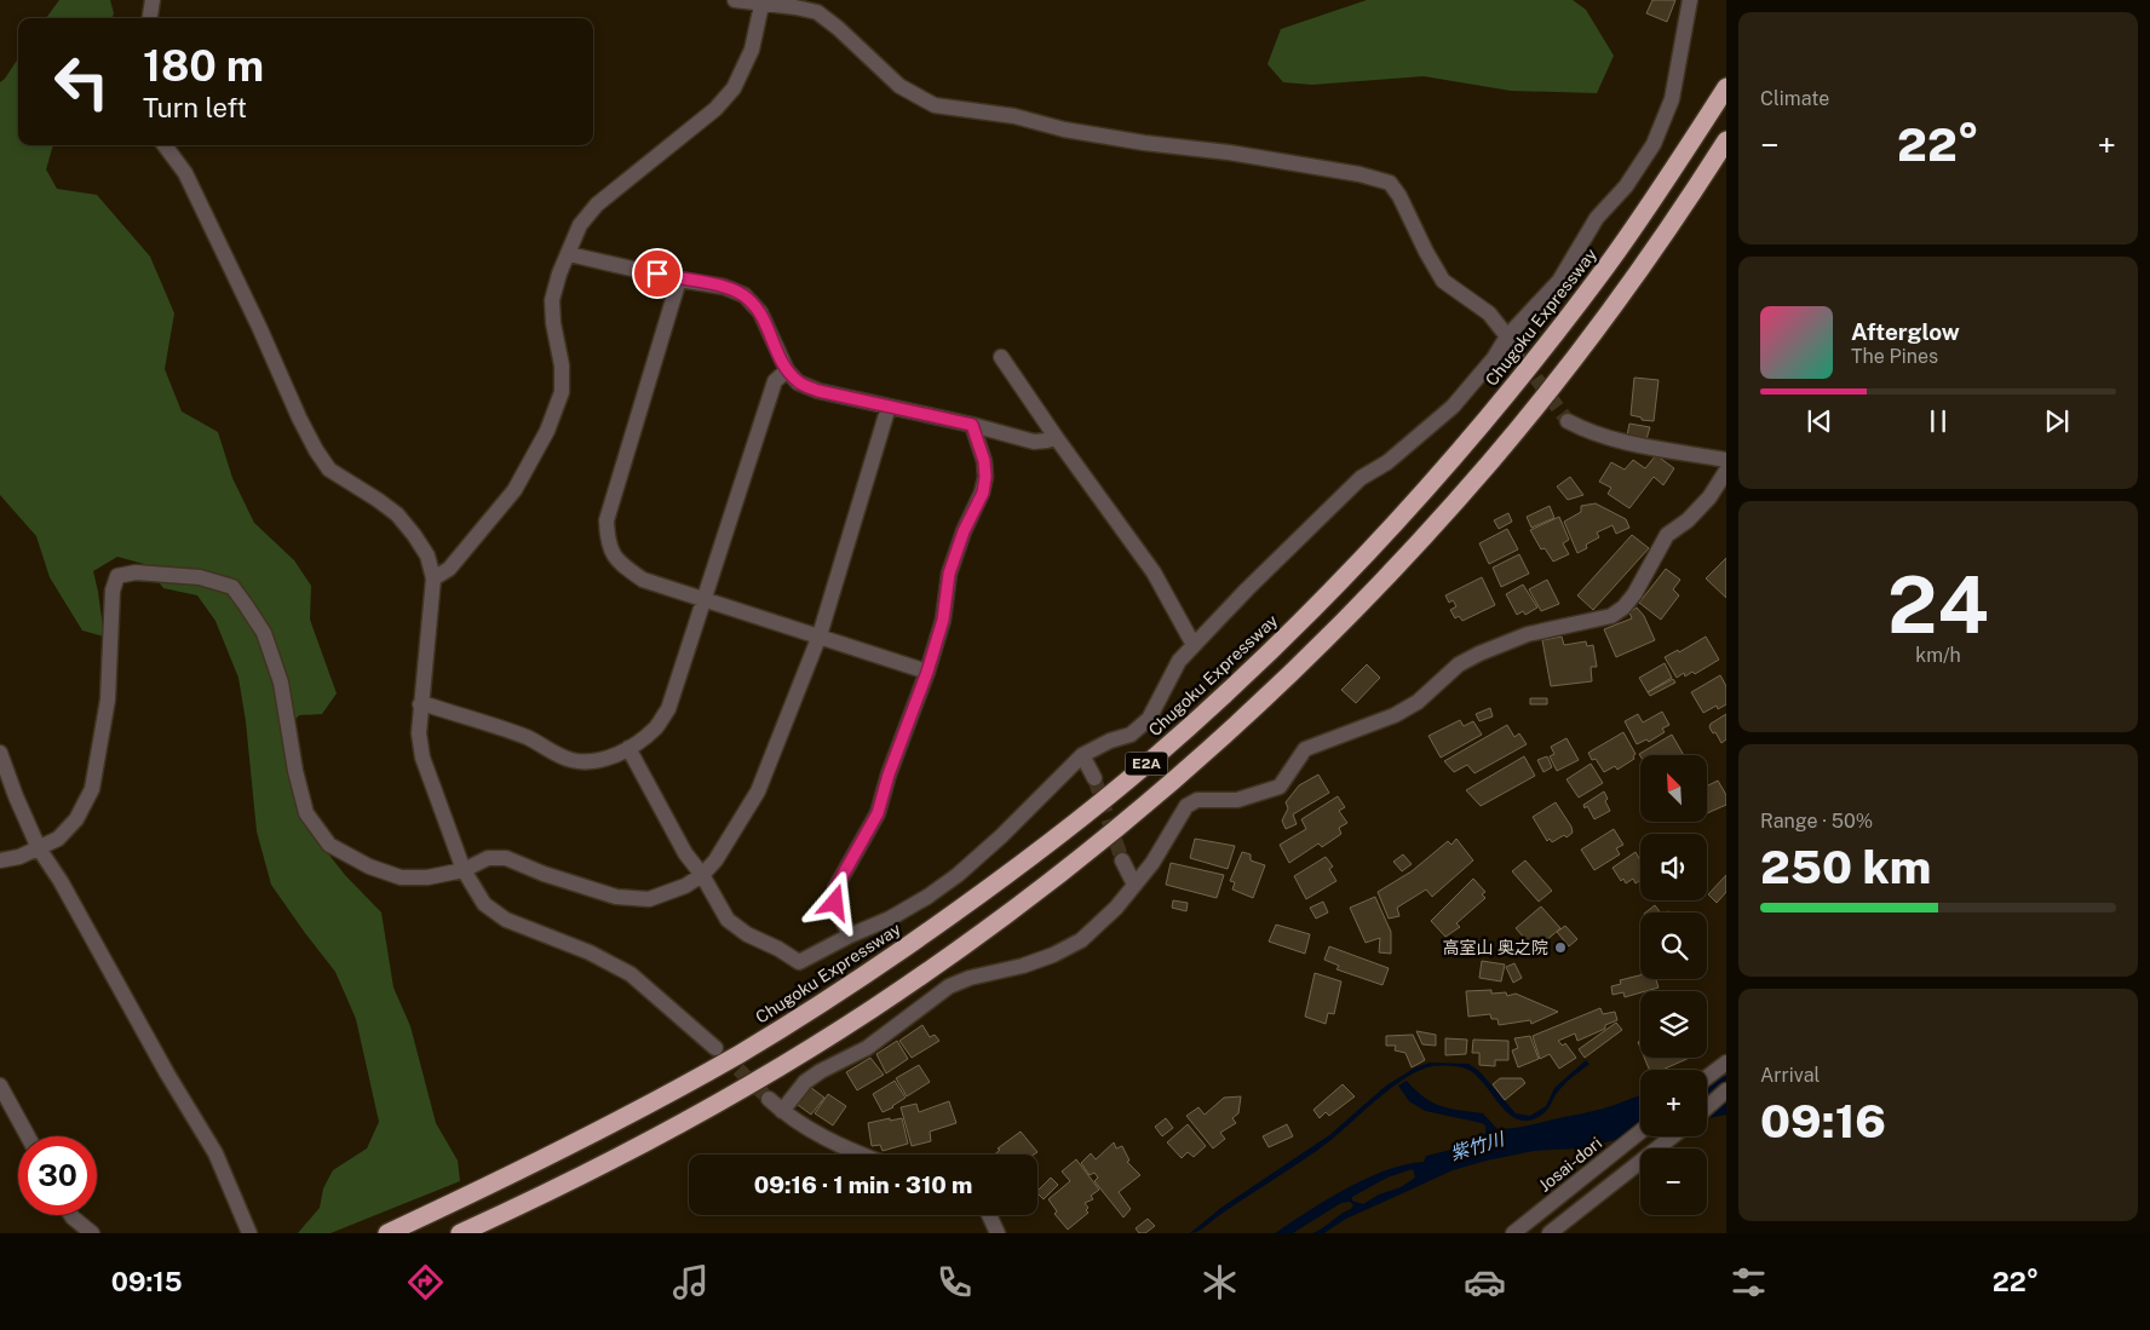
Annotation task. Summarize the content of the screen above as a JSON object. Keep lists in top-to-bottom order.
{
  "streets": {
    "highway": ["Chugoku Expressway", "E2A"],
    "street": ["Josai-dori"]
  },
  "water": ["紫竹川"],
  "places": ["高室山 奥之院"],
  "north": "top left",
  "page": {
    "tile": [
      "Climate",
      ["24", "km/h"],
      ["Range · 50%", "250 km"],
      ["Arrival", "09:16"]
    ],
    "turn": ["180 m", "Turn left"],
    "heat": ["−", "22°", "+"],
    "song": ["Afterglow", "The Pines"],
    "map_buttons": ["+", "−"],
    "limit": "30",
    "trip": "09:16 · 1 min · 310 m",
    "tabs": ["09:15", "22°"]
  }
}
